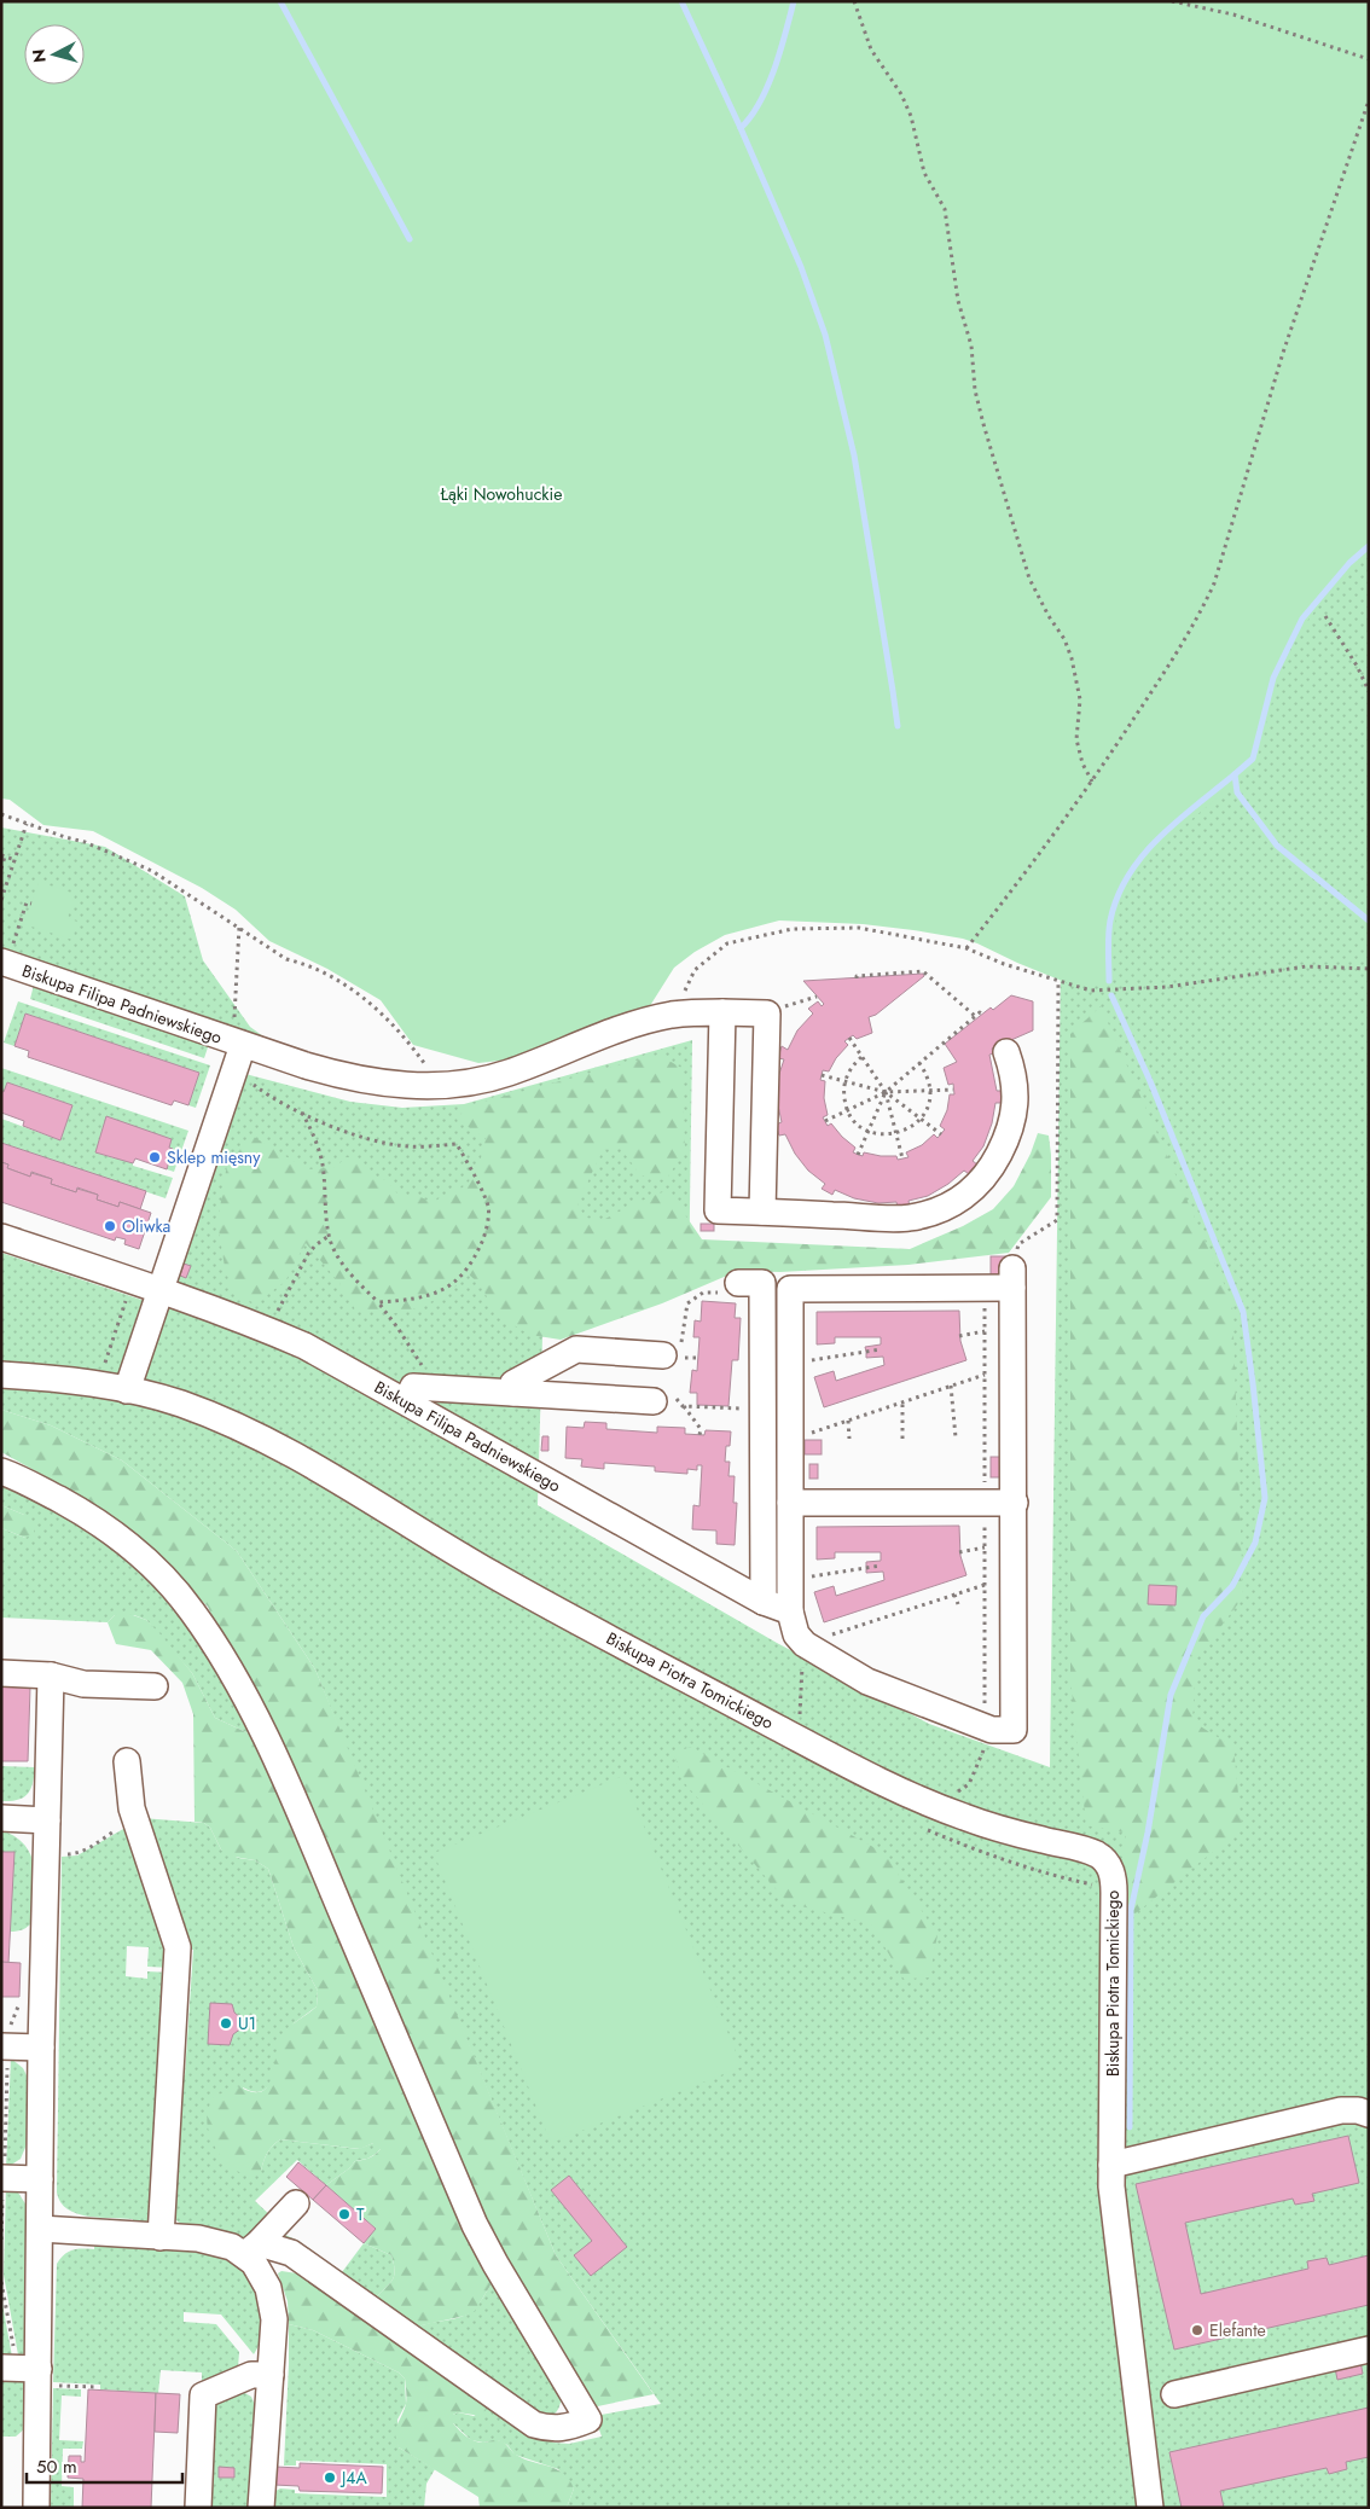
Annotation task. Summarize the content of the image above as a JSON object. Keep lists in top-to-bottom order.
{
  "streets": {
    "street": ["Biskupa Filipa Padniewskiego", "Biskupa Piotra Tomickiego"]
  },
  "crossings": [
    ["Biskupa Filipa Padniewskiego", "Biskupa Piotra Tomickiego"]
  ],
  "parks": ["Łąki Nowohuckie"],
  "places": [
    "Sklep mięsny",
    "Oliwka",
    "U1",
    "T",
    "Elefante",
    "J4A"
  ],
  "scale_bar": "50 m",
  "north": "left"
}
